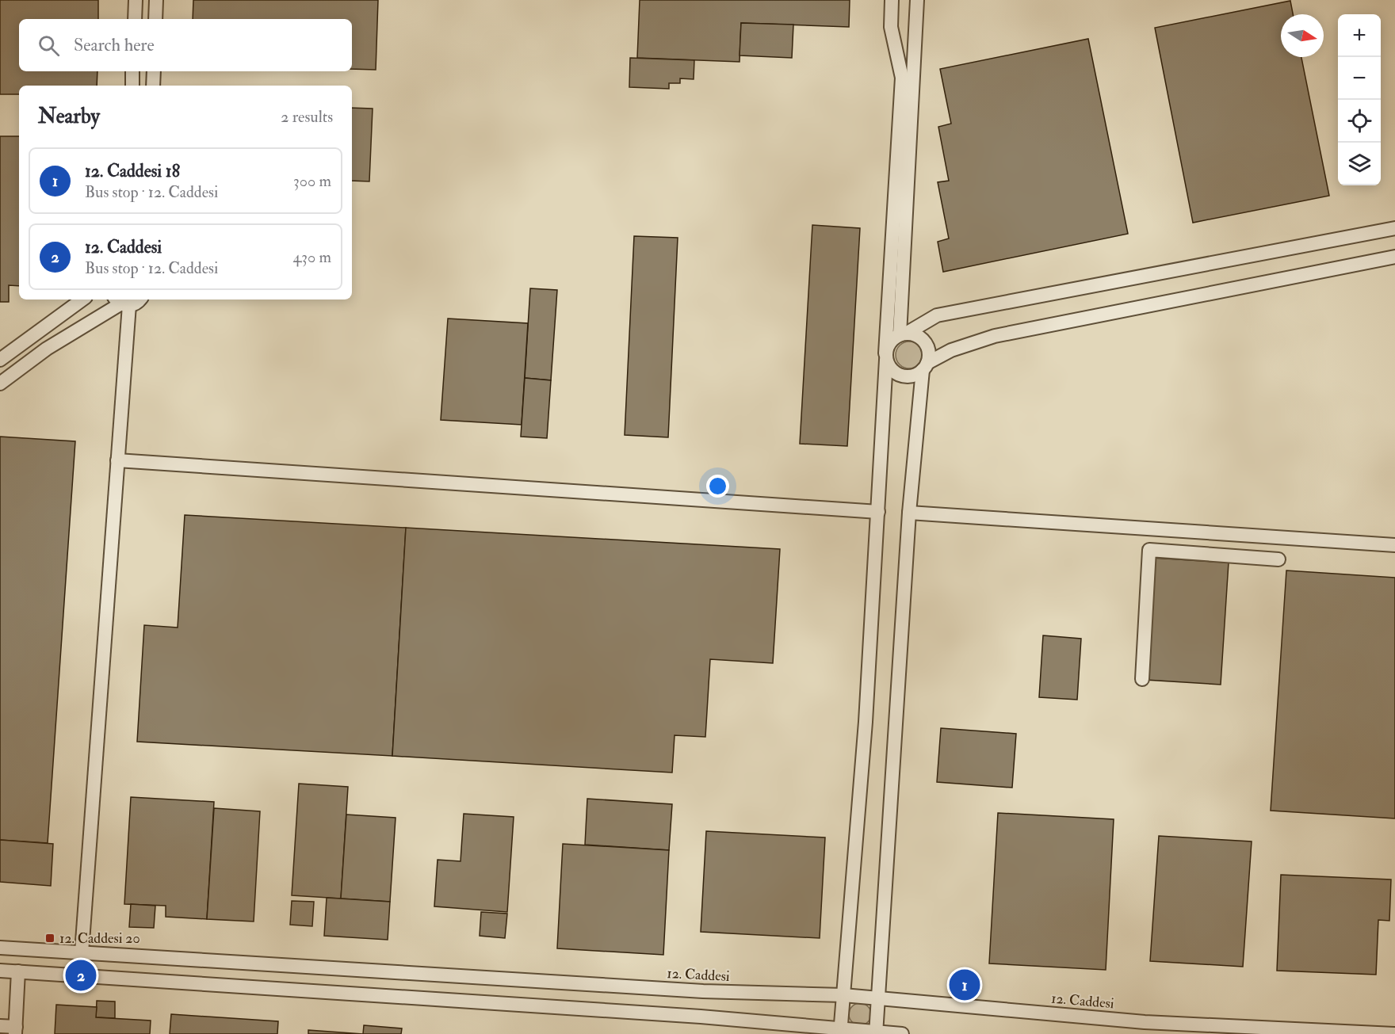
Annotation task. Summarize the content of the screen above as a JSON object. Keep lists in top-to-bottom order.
{
  "streets": {
    "street": ["12. Caddesi"]
  },
  "places": {
    "transit": ["12. Caddesi 20"]
  },
  "north": "right",
  "page": {
    "map_buttons": ["+", "−"],
    "search": "Search here",
    "heading": ["Nearby", "2 results"],
    "list": [
      {
        "mark": "1",
        "name": "12. Caddesi 18",
        "note": "Bus stop · 12. Caddesi",
        "value": "300 m"
      },
      {
        "mark": "2",
        "name": "12. Caddesi",
        "note": "Bus stop · 12. Caddesi",
        "value": "430 m"
      }
    ],
    "pins": ["2", "1"]
  }
}
